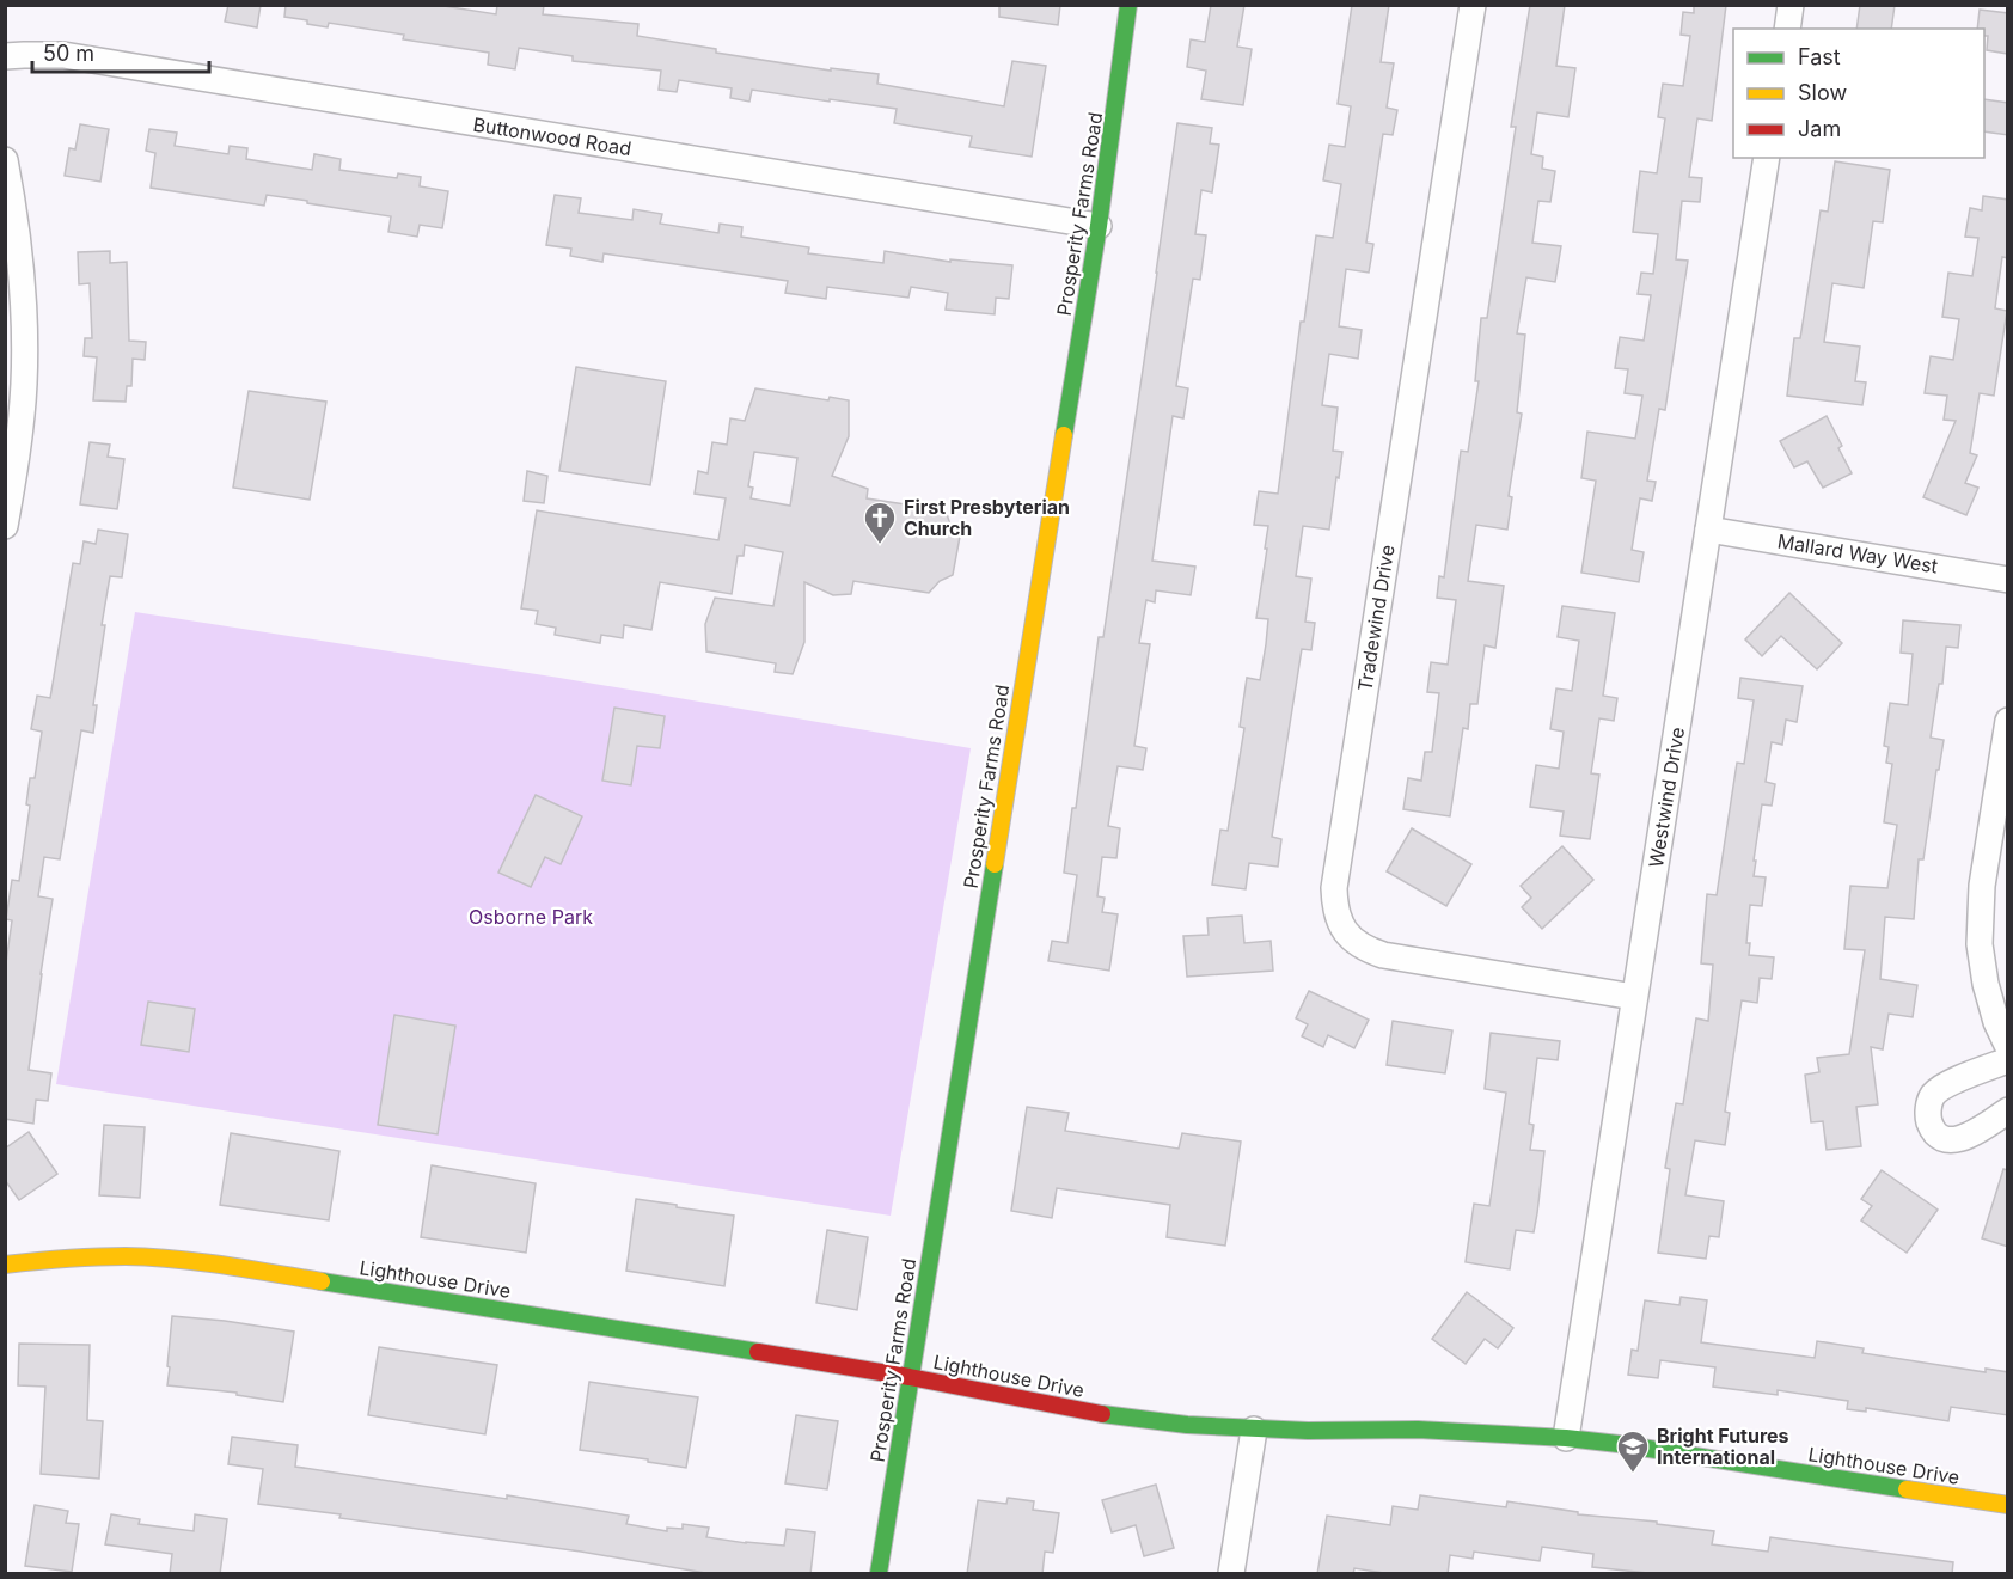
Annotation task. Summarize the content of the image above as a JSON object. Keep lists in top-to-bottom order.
{
  "streets": {
    "street": [
      "Buttonwood Road",
      "Prosperity Farms Road",
      "Mallard Way West",
      "Tradewind Drive",
      "Westwind Drive",
      "Lighthouse Drive"
    ]
  },
  "crossings": [
    ["Buttonwood Road", "Prosperity Farms Road"],
    ["Prosperity Farms Road", "Lighthouse Drive"],
    ["Mallard Way West", "Westwind Drive"],
    ["Tradewind Drive", "Westwind Drive"],
    ["Westwind Drive", "Lighthouse Drive"]
  ],
  "parks": ["Osborne Park"],
  "places": {
    "church": ["First Presbyterian Church"],
    "school or university": ["Bright Futures International"]
  },
  "legend": ["Fast", "Slow", "Jam"],
  "scale_bar": "50 m"
}
